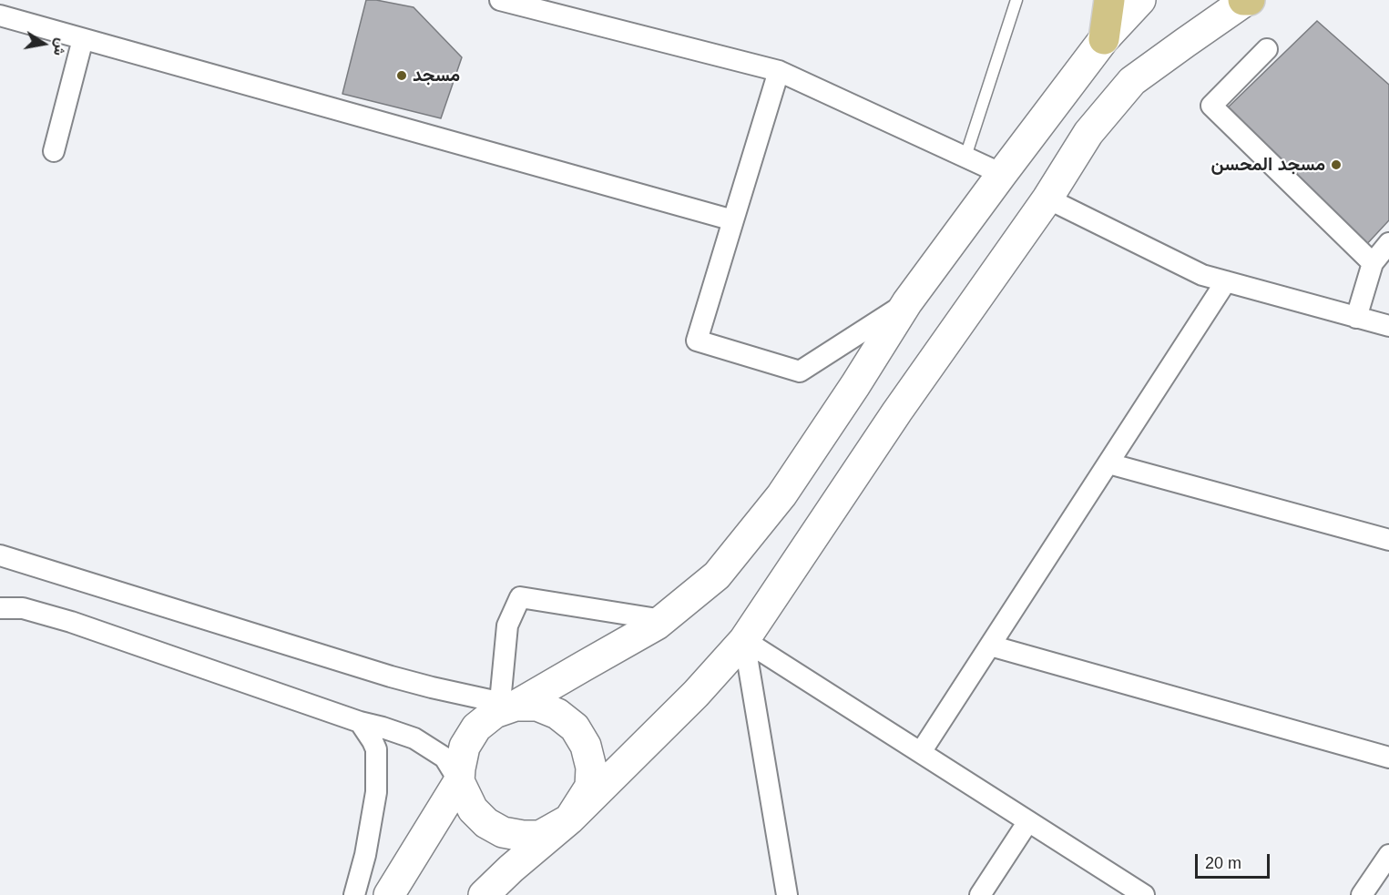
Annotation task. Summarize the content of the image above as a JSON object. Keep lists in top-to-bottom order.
{
  "places": ["مسجد", "مسجد المحسن"],
  "scale_bar": "20 m",
  "north": "right"
}
